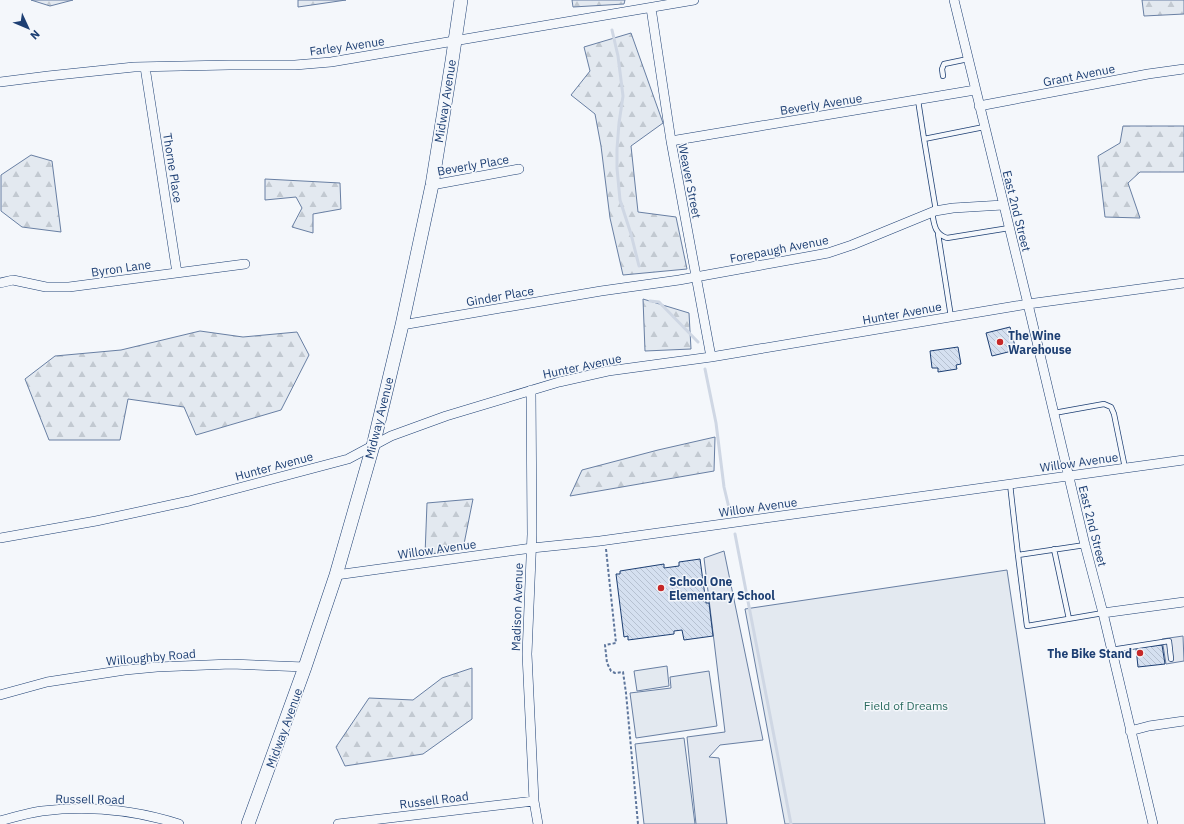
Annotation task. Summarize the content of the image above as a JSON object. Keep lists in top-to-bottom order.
{
  "streets": {
    "street": [
      "Farley Avenue",
      "Grant Avenue",
      "Midway Avenue",
      "Beverly Avenue",
      "Beverly Place",
      "Thorne Place",
      "Weaver Street",
      "East 2nd Street",
      "Forepaugh Avenue",
      "Byron Lane",
      "Ginder Place",
      "Hunter Avenue",
      "Willow Avenue",
      "Madison Avenue",
      "Willoughby Road",
      "Russell Road"
    ]
  },
  "crossings": [
    ["Farley Avenue", "Midway Avenue"],
    ["Farley Avenue", "Thorne Place"],
    ["Farley Avenue", "Weaver Street"],
    ["Grant Avenue", "East 2nd Street"],
    ["Midway Avenue", "Beverly Place"],
    ["Midway Avenue", "Ginder Place"],
    ["Midway Avenue", "Hunter Avenue"],
    ["Midway Avenue", "Willow Avenue"],
    ["Midway Avenue", "Willoughby Road"],
    ["Beverly Avenue", "Weaver Street"],
    ["Beverly Avenue", "East 2nd Street"],
    ["Thorne Place", "Byron Lane"],
    ["Weaver Street", "Forepaugh Avenue"],
    ["Weaver Street", "Hunter Avenue"],
    ["East 2nd Street", "Forepaugh Avenue"],
    ["East 2nd Street", "Hunter Avenue"],
    ["East 2nd Street", "Willow Avenue"],
    ["Forepaugh Avenue", "Ginder Place"],
    ["Hunter Avenue", "Madison Avenue"],
    ["Willow Avenue", "Madison Avenue"],
    ["Madison Avenue", "Russell Road"]
  ],
  "parks": ["Field of Dreams"],
  "places": ["The Wine Warehouse", "School One Elementary School", "The Bike Stand"],
  "north": "bottom right"
}
